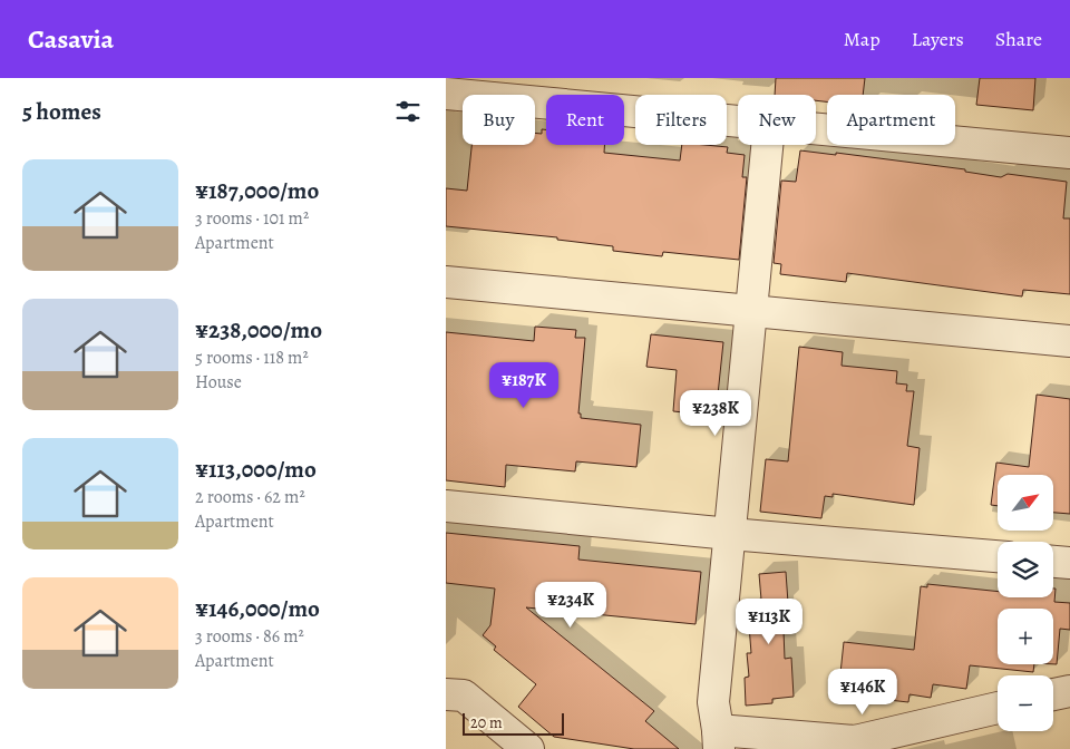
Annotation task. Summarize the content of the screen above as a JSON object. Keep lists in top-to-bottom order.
{
  "scale_bar": "20 m",
  "north": "top right",
  "page": {
    "header": "Casavia",
    "nav": ["Map", "Layers", "Share"],
    "heading": "5 homes",
    "chip": [
      "Buy",
      "Rent",
      "Filters",
      "New",
      "Apartment"
    ],
    "list": [
      {
        "name": "¥187,000/mo",
        "note": "3 rooms · 101 m² · Apartment"
      },
      {
        "name": "¥238,000/mo",
        "note": "5 rooms · 118 m² · House"
      },
      {
        "name": "¥113,000/mo",
        "note": "2 rooms · 62 m² · Apartment"
      },
      {
        "name": "¥146,000/mo",
        "note": "3 rooms · 86 m² · Apartment"
      }
    ],
    "price": [
      "¥187K",
      "¥238K",
      "¥234K",
      "¥113K",
      "¥146K"
    ],
    "map_buttons": ["+", "−"],
    "scale": "20 m"
  }
}
